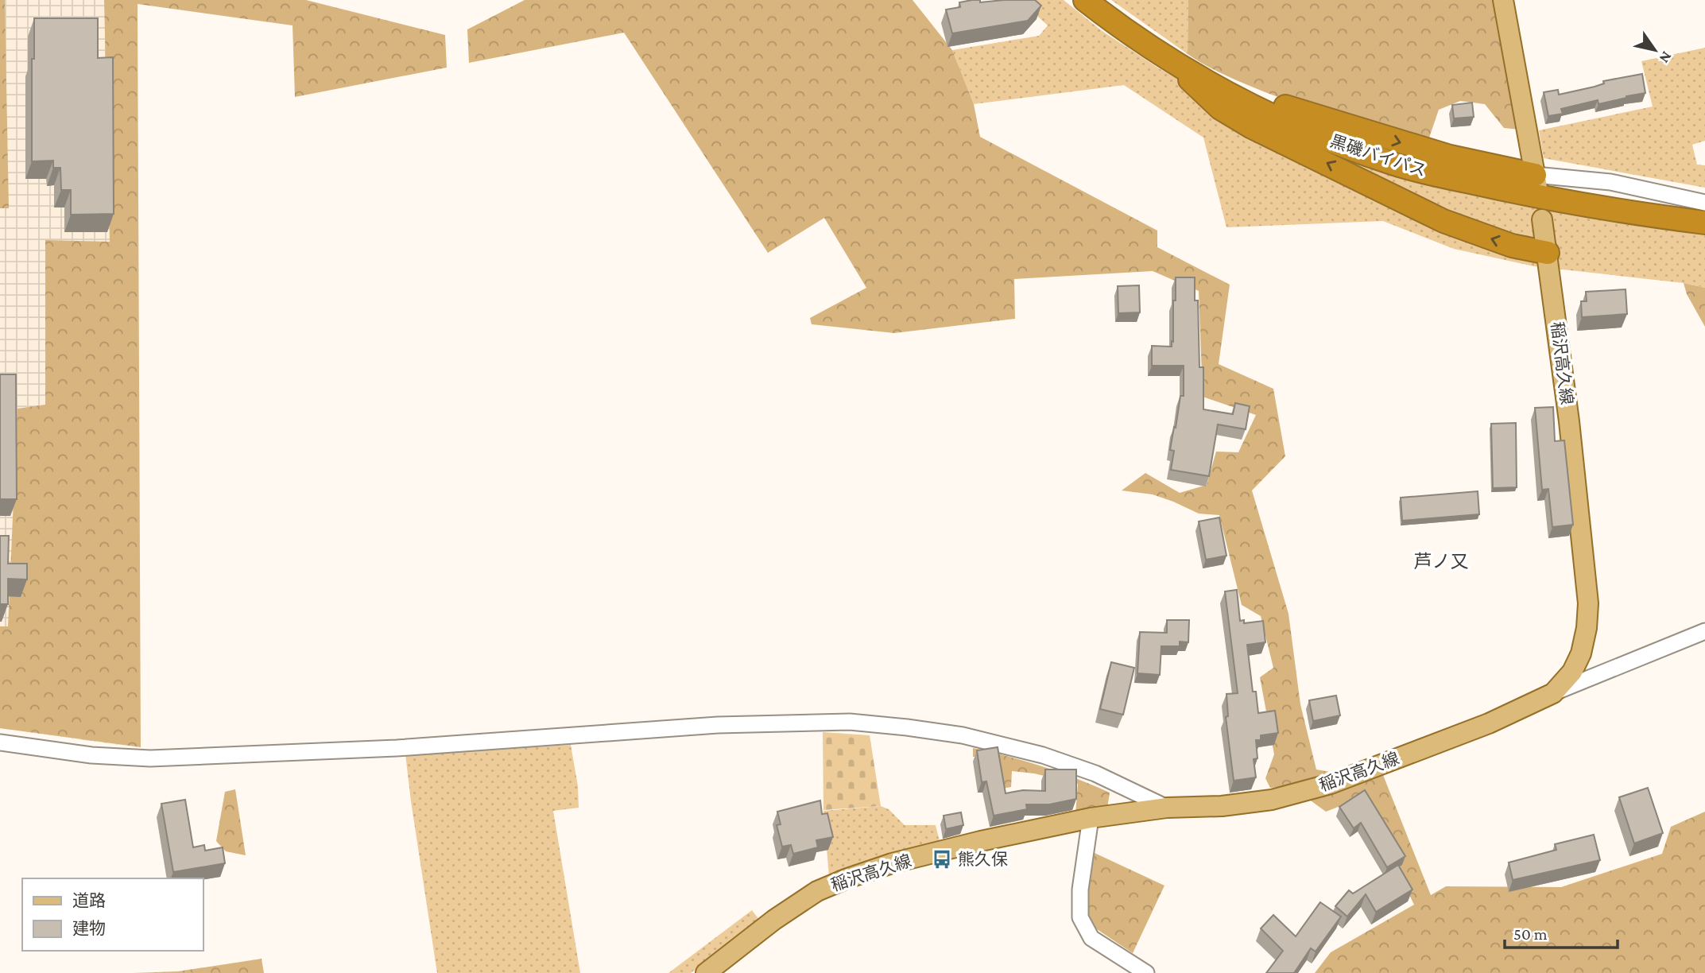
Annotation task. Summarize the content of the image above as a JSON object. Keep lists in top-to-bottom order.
{
  "streets": {
    "highway": ["黒磯バイパス"],
    "main road": ["稲沢高久線"]
  },
  "districts": ["芦ノ又"],
  "places": {
    "bus stop": ["熊久保"]
  },
  "legend": ["道路", "建物"],
  "scale_bar": "50 m",
  "north": "bottom right"
}
